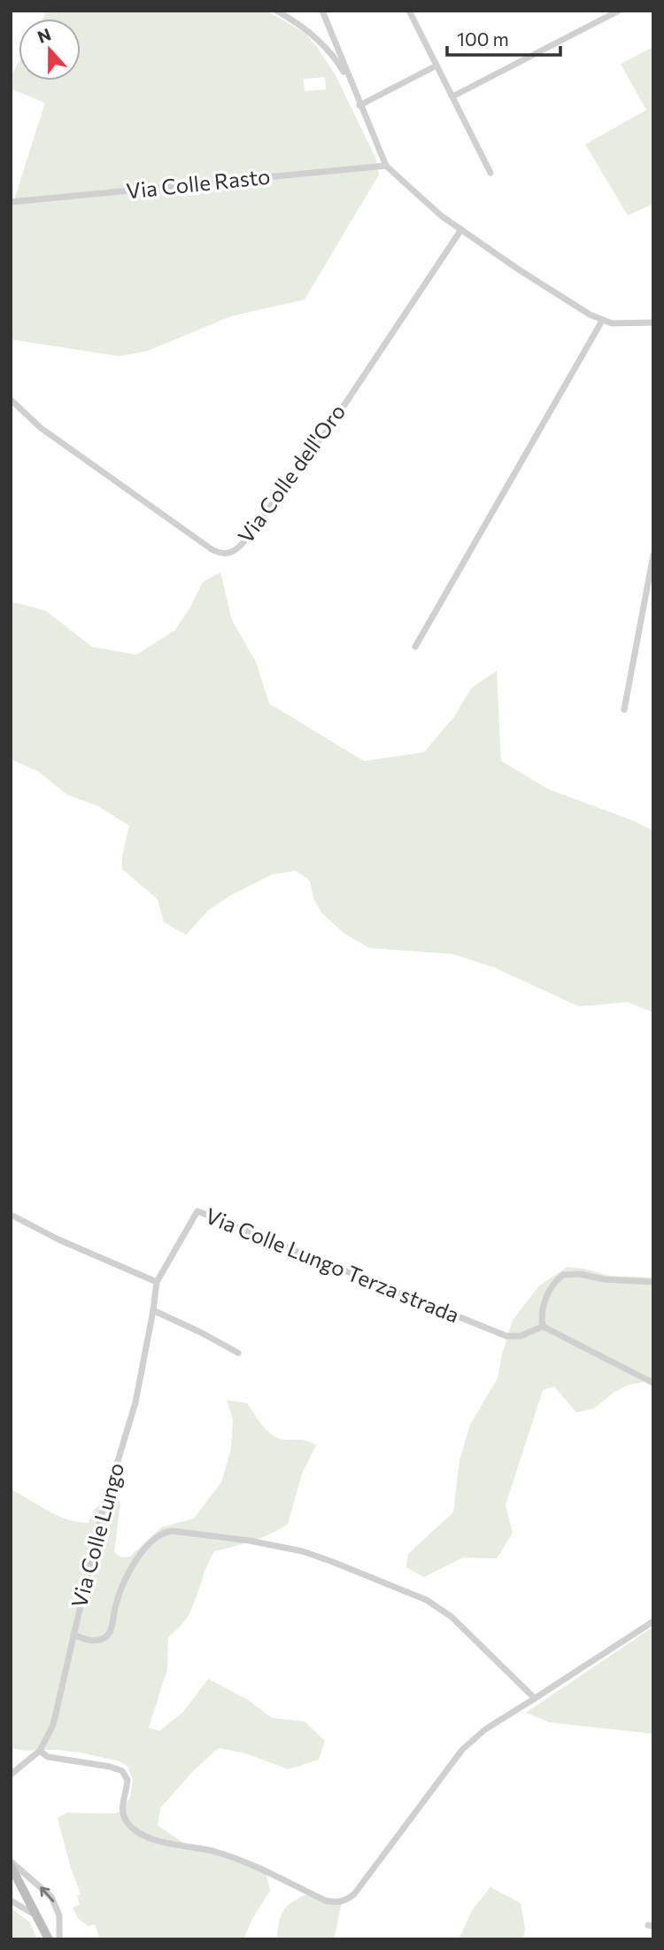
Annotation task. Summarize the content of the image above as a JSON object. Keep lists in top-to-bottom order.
{
  "streets": {
    "street": [
      "Via Colle Rasto",
      "Via Colle dell'Oro",
      "Via Colle Lungo Terza strada",
      "Via Colle Lungo"
    ]
  },
  "crossings": [
    ["Via Colle Lungo Terza strada", "Via Colle Lungo"]
  ],
  "scale_bar": "100 m",
  "north": "top"
}
